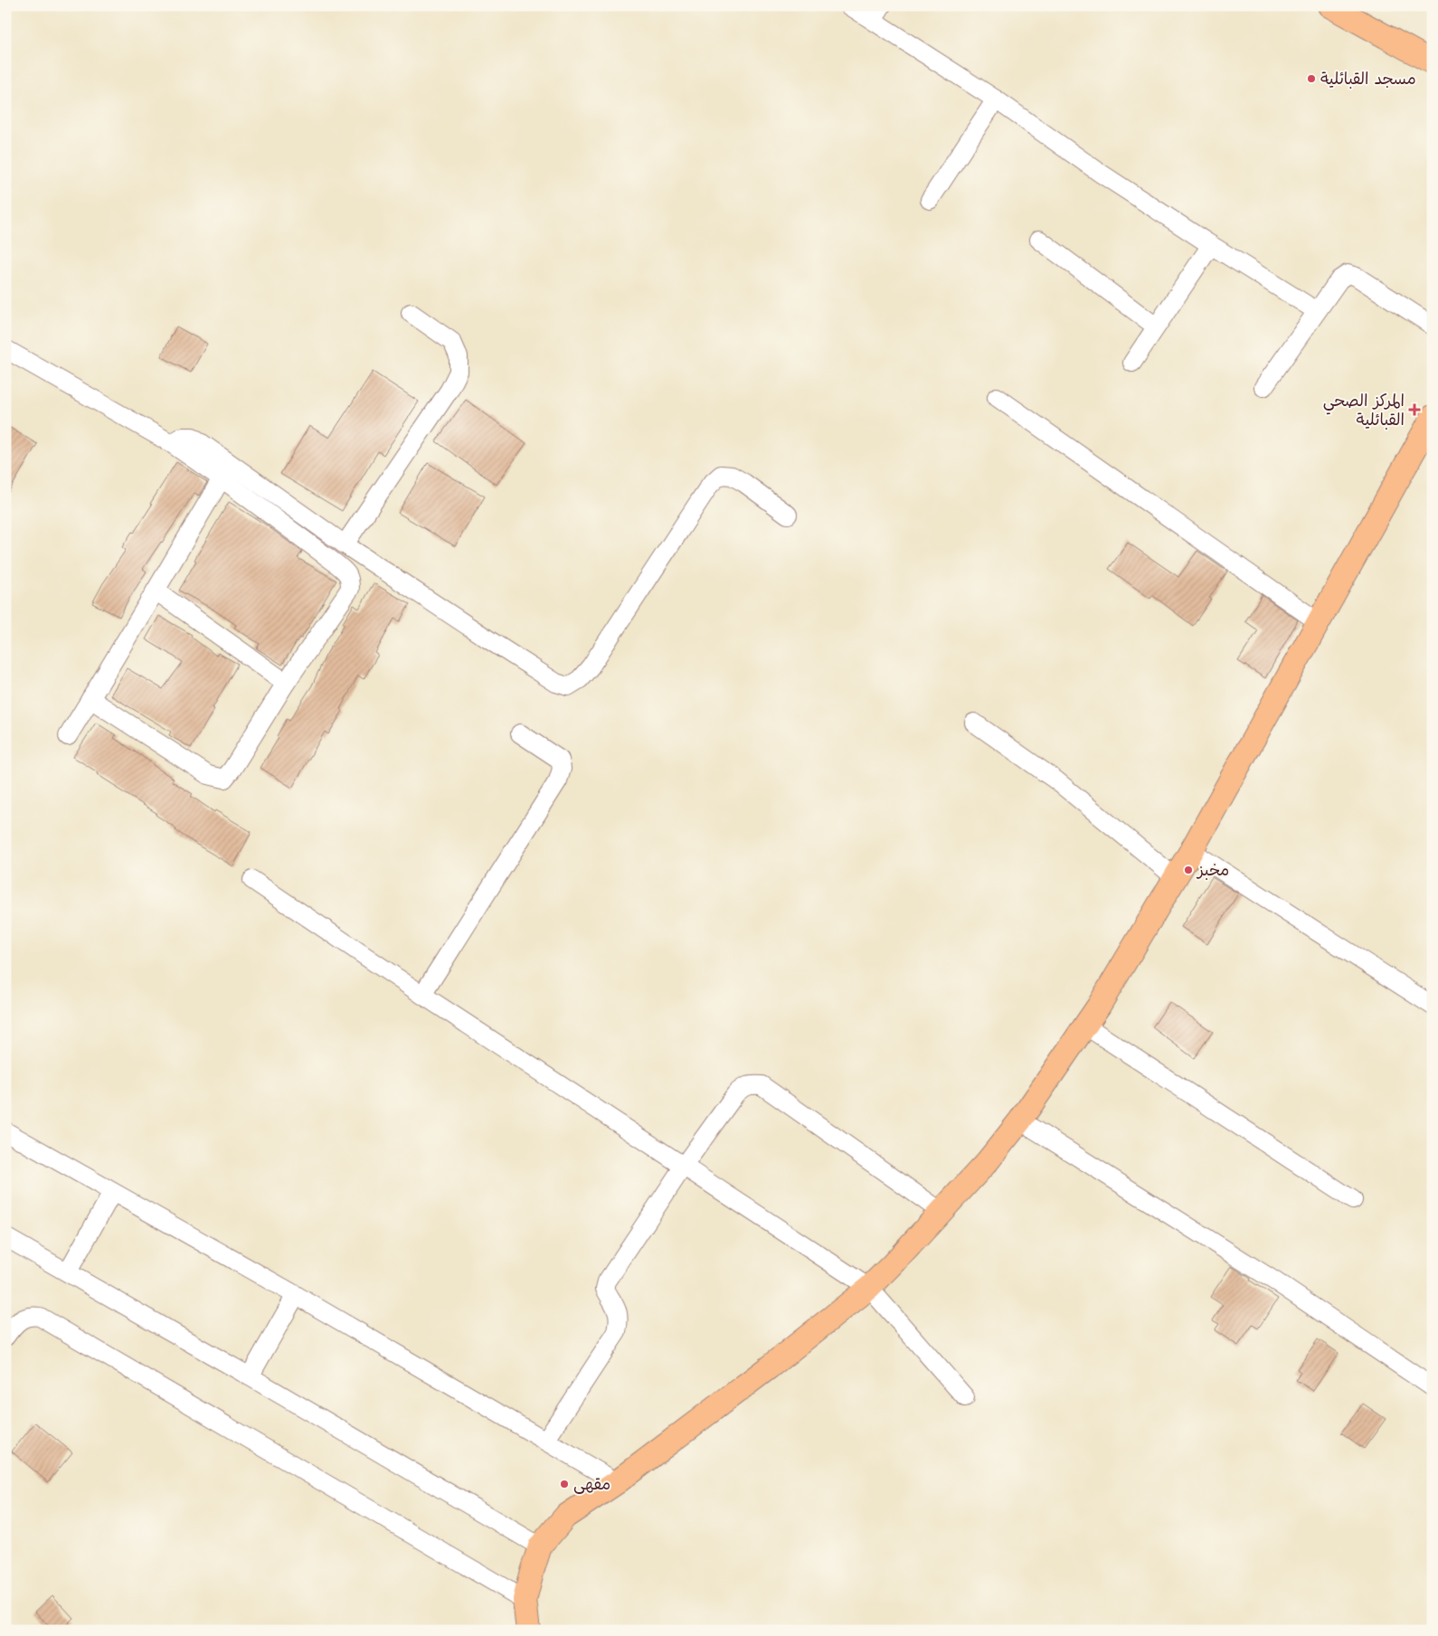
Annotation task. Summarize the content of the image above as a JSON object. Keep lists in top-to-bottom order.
{
  "places": {
    "other": ["مسجد القبائلية", "مخبز", "مقهى"],
    "health": ["المركز الصحي القبائلية"]
  }
}
